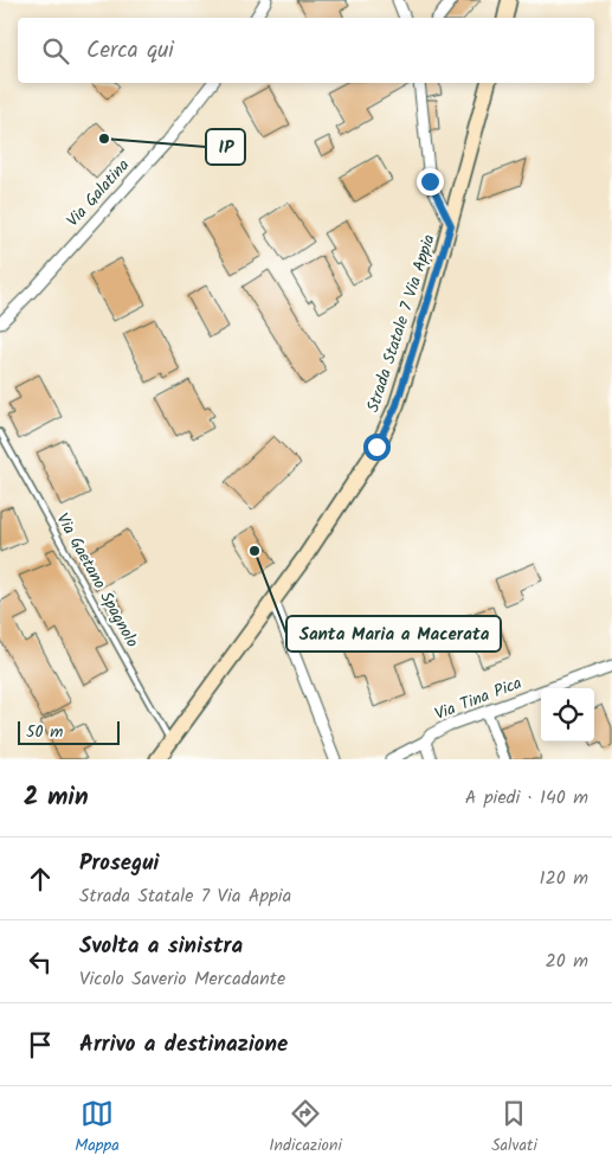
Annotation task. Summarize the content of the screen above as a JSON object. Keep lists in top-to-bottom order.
{
  "streets": {
    "main road": ["Strada Statale 7 Via Appia"],
    "street": ["Via Galatina", "Via Tina Pica"],
    "lane": ["Via Gaetano Spagnolo"]
  },
  "crossings": [
    ["Strada Statale 7 Via Appia", "Via Gaetano Spagnolo"]
  ],
  "places": ["IP", "Santa Maria a Macerata"],
  "scale_bar": "50 m",
  "page": {
    "search": "Cerca qui",
    "scale": "50 m",
    "heading": ["2 min", "A piedi · 140 m"],
    "list": [
      ["Prosegui", "Strada Statale 7 Via Appia", "120 m"],
      ["Svolta a sinistra", "Vicolo Saverio Mercadante", "20 m"],
      "Arrivo a destinazione"
    ],
    "nav": ["Mappa", "Indicazioni", "Salvati"]
  }
}
